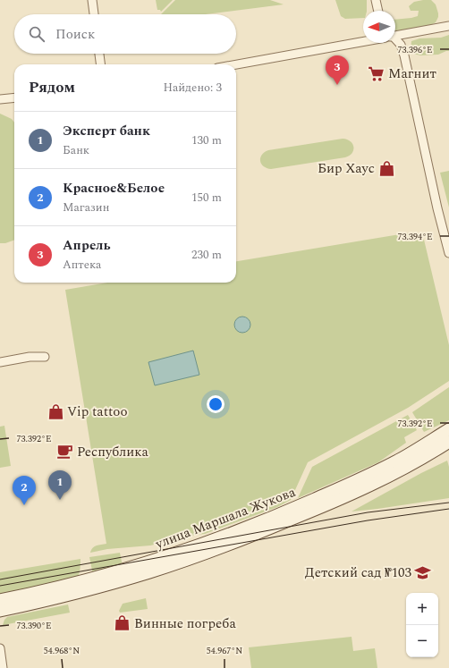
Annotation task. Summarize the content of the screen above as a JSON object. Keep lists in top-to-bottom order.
{
  "streets": {
    "main road": ["улица Маршала Жукова"]
  },
  "places": {
    "supermarket": ["Магнит"],
    "shop": ["Бир Хаус", "Vip tattoo", "Винные погреба"],
    "cafe": ["Республика"],
    "school or university": ["Детский сад №103"]
  },
  "north": "left",
  "page": {
    "search": "Поиск",
    "pins": ["3", "1", "2"],
    "heading": ["Рядом", "Найдено: 3"],
    "list": [
      {
        "mark": "1",
        "name": "Эксперт банк",
        "note": "Банк",
        "value": "130 m"
      },
      {
        "mark": "2",
        "name": "Красное&Белое",
        "note": "Магазин",
        "value": "150 m"
      },
      {
        "mark": "3",
        "name": "Апрель",
        "note": "Аптека",
        "value": "230 m"
      }
    ],
    "map_buttons": ["+", "−"]
  },
  "coordinates": [
    "73.396°E",
    "73.394°E",
    "73.392°E",
    "73.390°E",
    "54.968°N",
    "54.967°N"
  ]
}
